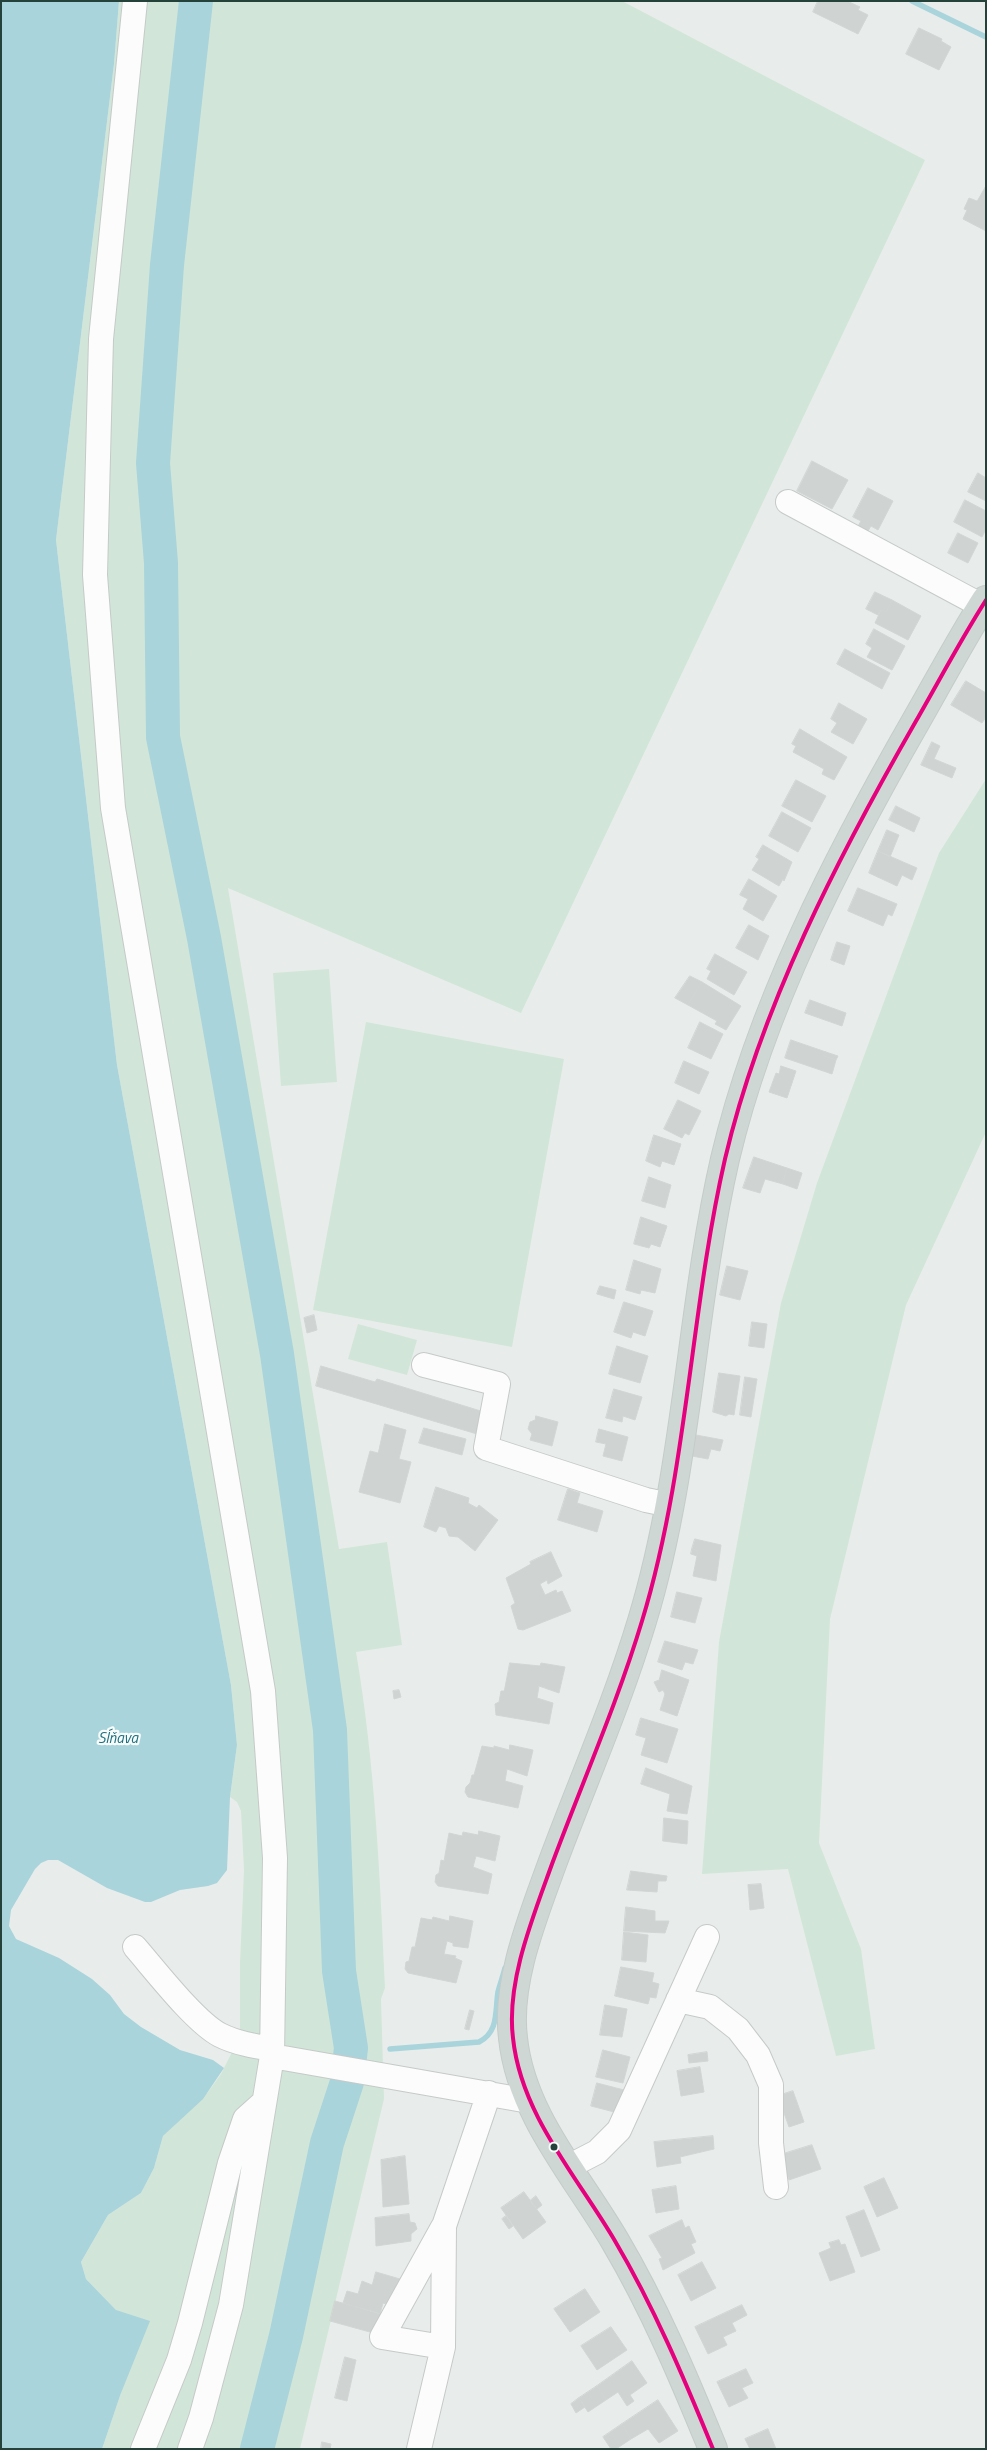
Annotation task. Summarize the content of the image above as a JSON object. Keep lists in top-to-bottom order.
{
  "water": ["Sĺňava"]
}
